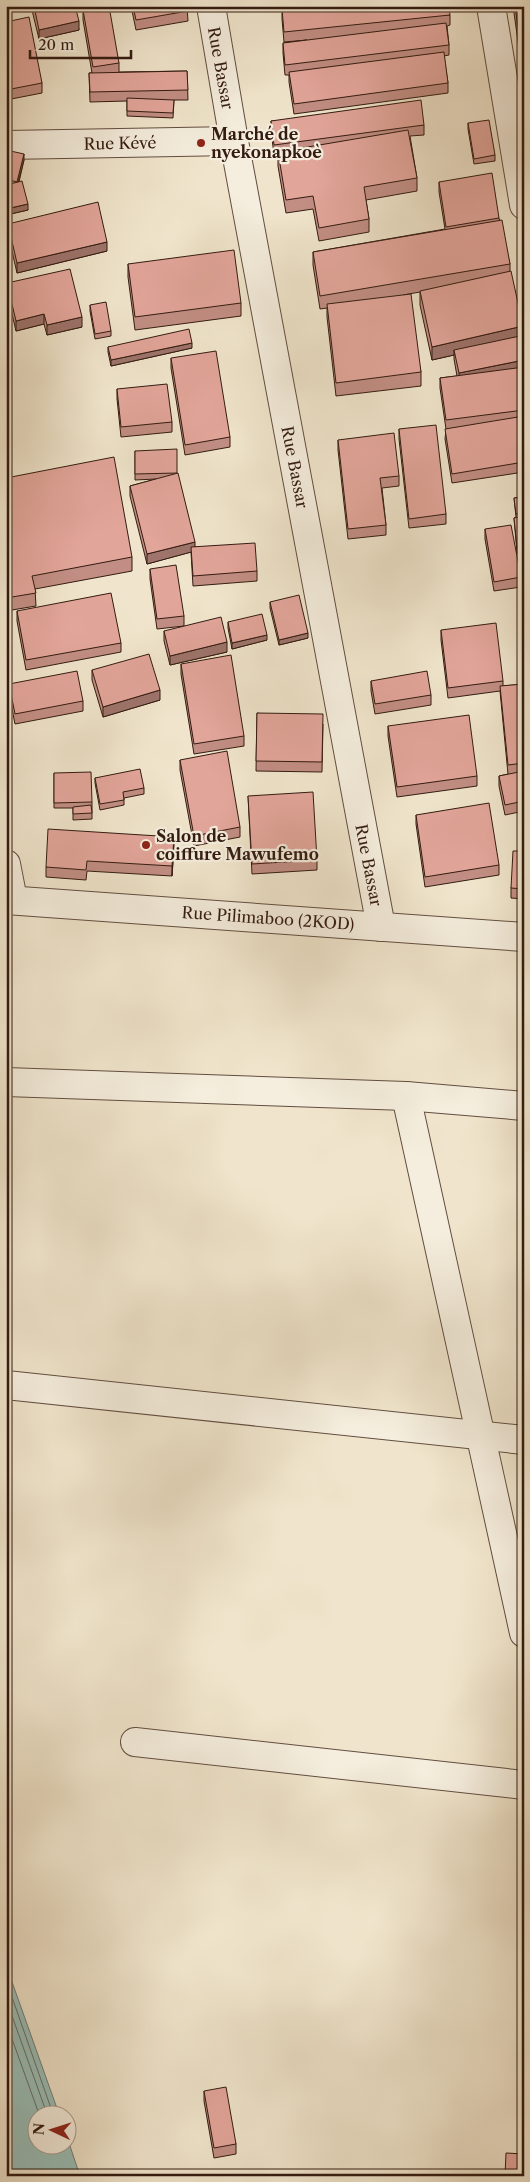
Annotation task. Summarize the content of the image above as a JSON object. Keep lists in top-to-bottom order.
{
  "streets": {
    "street": ["Rue Bassar", "Rue Kévé", "Rue Pilimaboo (2KOD)"]
  },
  "crossings": [
    ["Rue Bassar", "Rue Kévé"],
    ["Rue Bassar", "Rue Pilimaboo (2KOD)"]
  ],
  "places": ["Marché de nyekonapkoè", "Salon de coiffure Mawufemo"],
  "scale_bar": "20 m",
  "north": "left"
}
